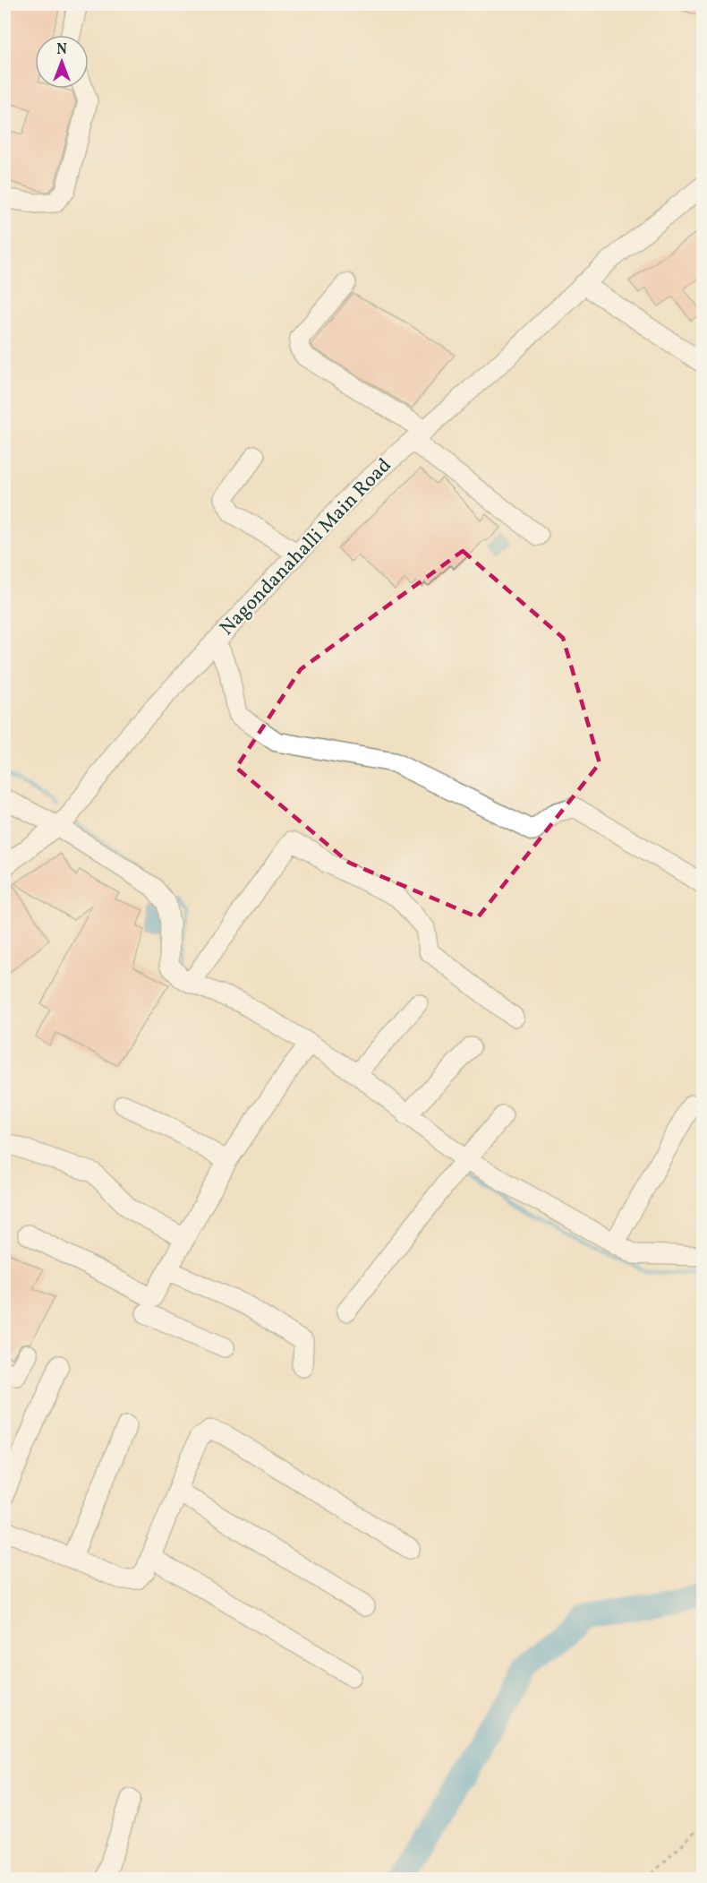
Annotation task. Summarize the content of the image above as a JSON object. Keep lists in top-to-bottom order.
{
  "streets": {
    "street": ["Nagondanahalli Main Road"]
  },
  "north": "top"
}
